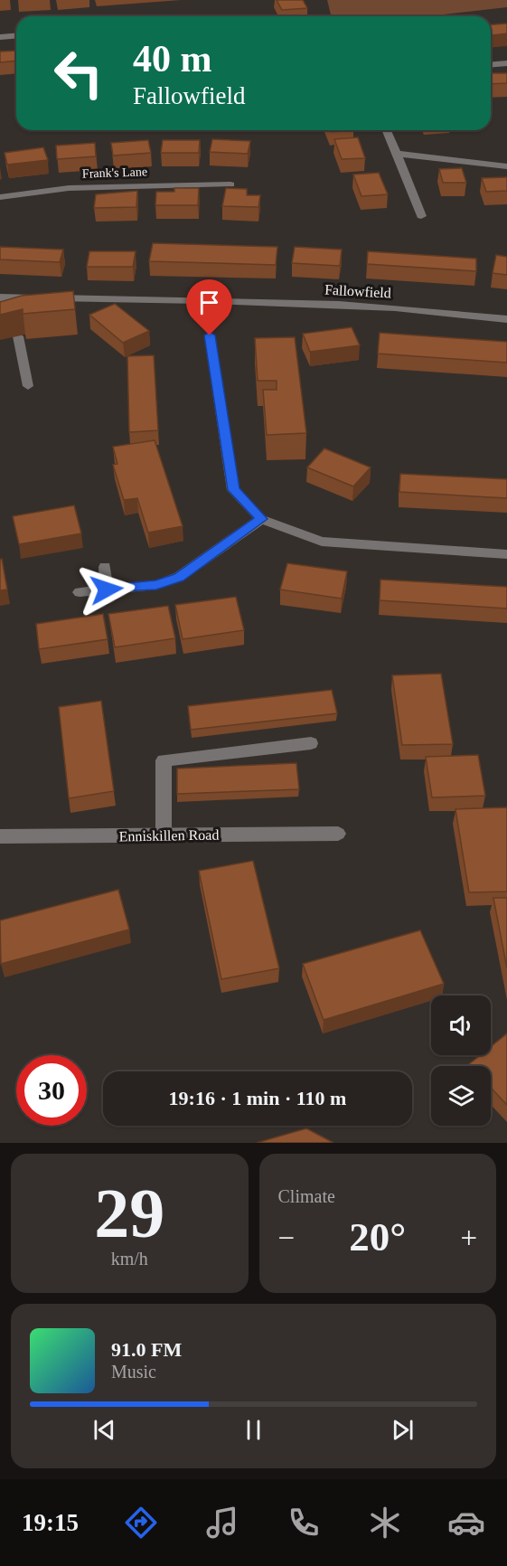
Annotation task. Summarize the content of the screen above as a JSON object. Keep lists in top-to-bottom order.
{
  "streets": {
    "street": ["Frank's Lane", "Fallowfield", "Enniskillen Road"]
  },
  "page": {
    "turn": ["40 m", "Fallowfield"],
    "limit": "30",
    "trip": "19:16 · 1 min · 110 m",
    "tile": [
      ["29", "km/h"],
      "Climate"
    ],
    "heat": ["−", "20°", "+"],
    "song": ["91.0 FM", "Music"],
    "tabs": "19:15"
  }
}
